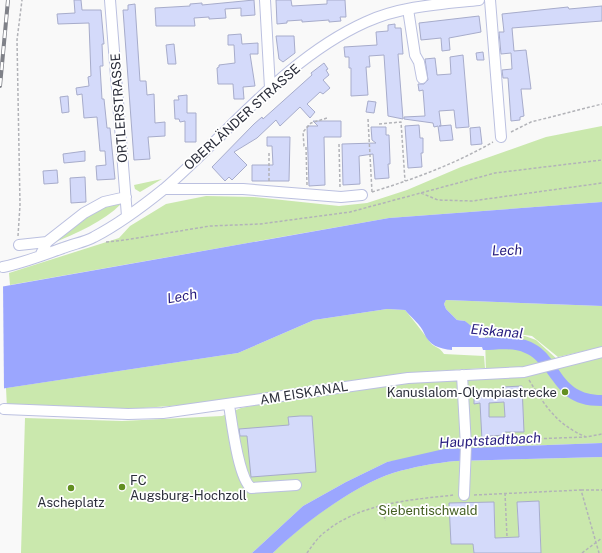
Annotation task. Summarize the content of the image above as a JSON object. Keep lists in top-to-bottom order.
{
  "streets": {
    "street": ["ORTLERSTRASSE", "OBERLÄNDER STRASSE", "AM EISKANAL"]
  },
  "crossings": [
    ["ORTLERSTRASSE", "OBERLÄNDER STRASSE"]
  ],
  "water": ["Lech", "Eiskanal", "Hauptstadtbach"],
  "parks": ["Siebentischwald"],
  "places": ["Kanuslalom-Olympiastrecke", "FC Augsburg-Hochzoll", "Ascheplatz"]
}
